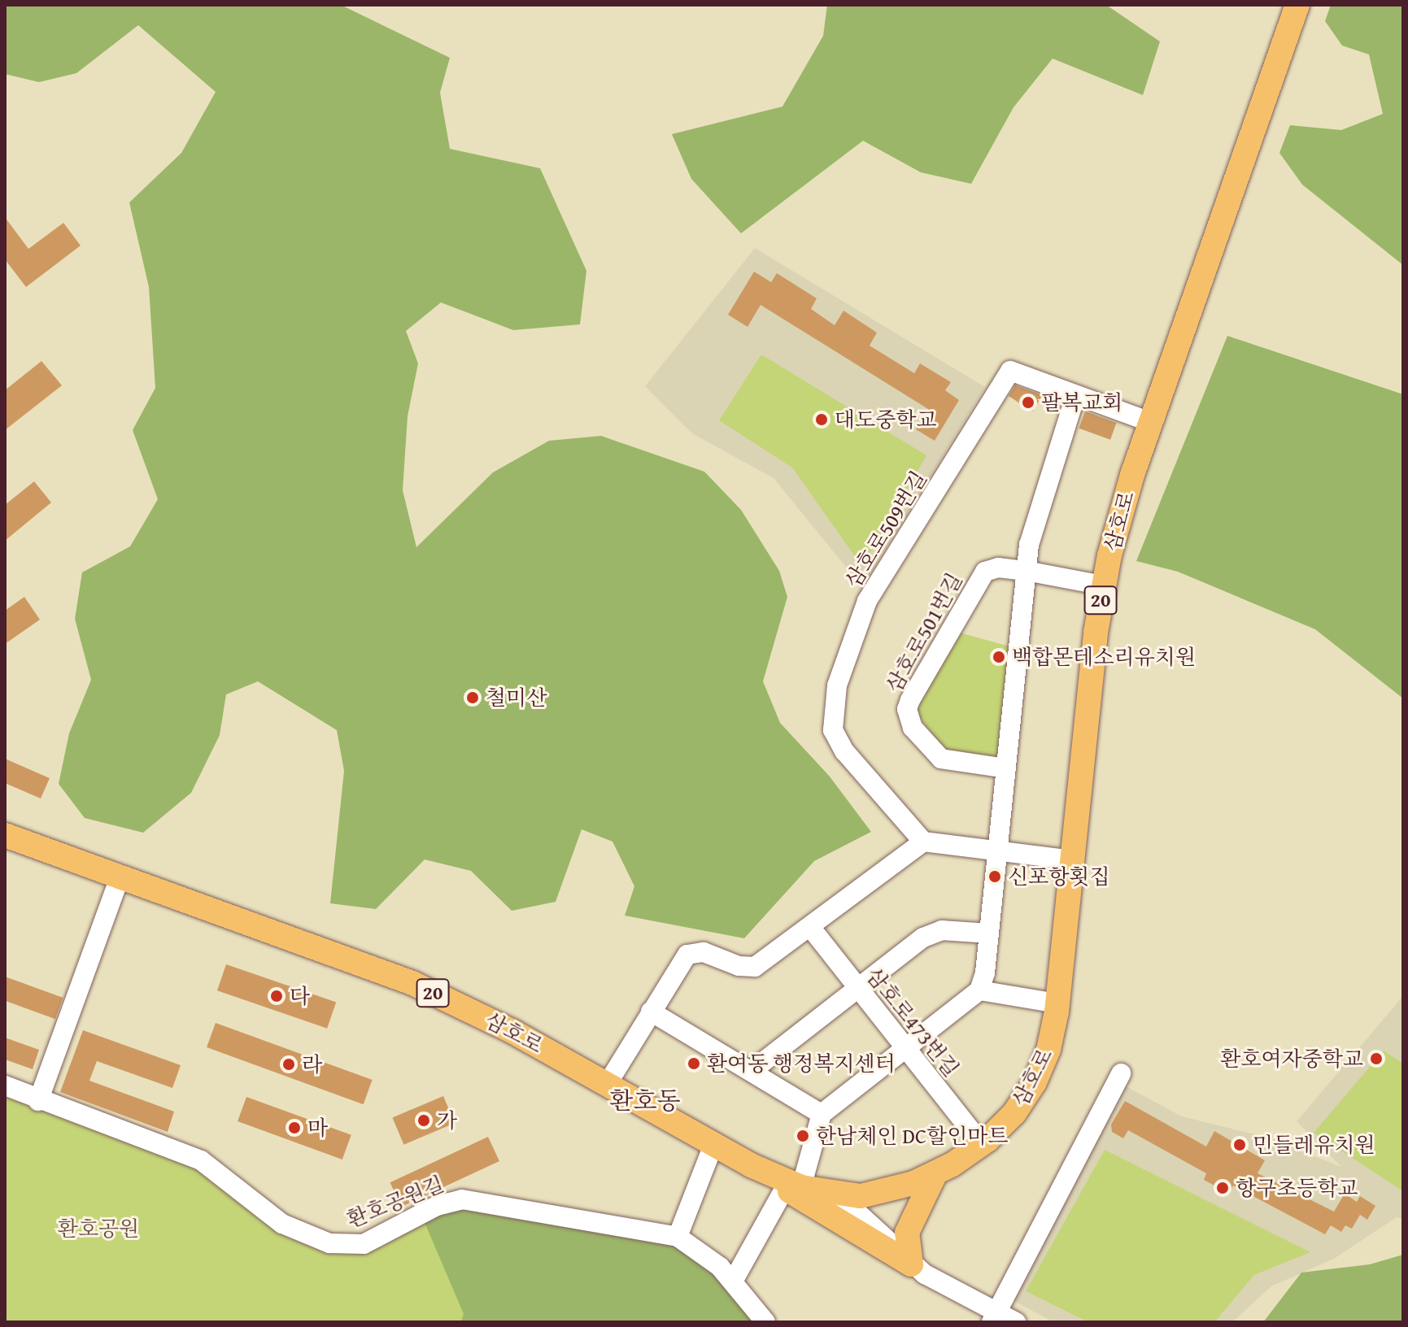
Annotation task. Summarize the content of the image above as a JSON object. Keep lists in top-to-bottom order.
{
  "streets": {
    "main road": ["삼호로", "20"],
    "street": [
      "삼호로509번길",
      "삼호로501번길",
      "삼호로473번길",
      "환호공원길"
    ]
  },
  "crossings": [
    ["삼호로", "삼호로509번길"],
    ["삼호로", "삼호로501번길"],
    ["삼호로", "삼호로473번길"]
  ],
  "districts": ["환호동"],
  "parks": ["환호공원"],
  "places": [
    "팔복교회",
    "대도중학교",
    "백합몬테소리유치원",
    "철미산",
    "신포항횟집",
    "다",
    "환호여자중학교",
    "환여동 행정복지센터",
    "라",
    "가",
    "마",
    "한남체인 DC할인마트",
    "민들레유치원",
    "항구초등학교"
  ]
}
